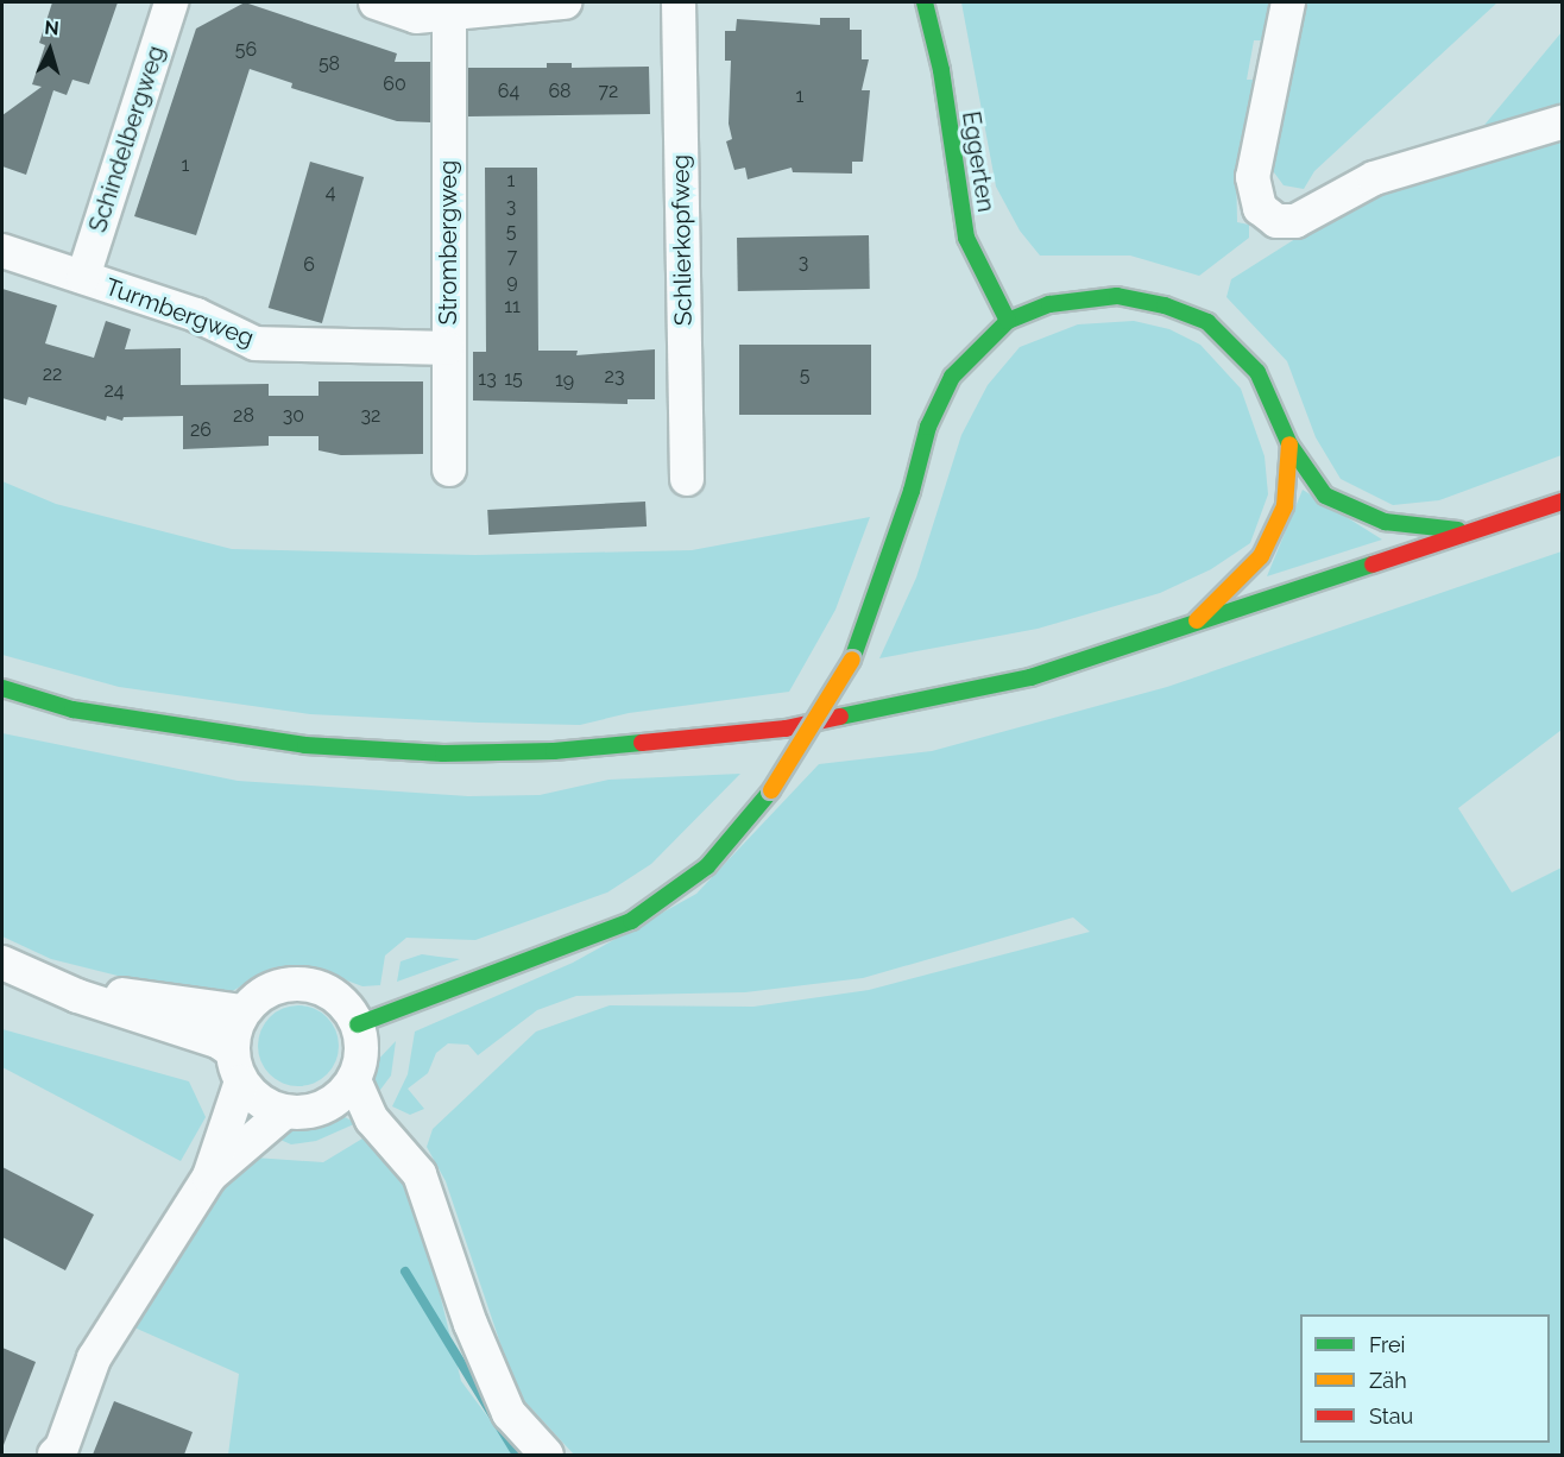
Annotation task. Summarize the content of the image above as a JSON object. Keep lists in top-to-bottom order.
{
  "streets": {
    "main road": ["Eggerten"],
    "street": [
      "Schindelbergweg",
      "Schlierkopfweg",
      "Strombergweg",
      "Turmbergweg"
    ]
  },
  "crossings": [
    ["Schindelbergweg", "Turmbergweg"],
    ["Strombergweg", "Turmbergweg"]
  ],
  "house_numbers": [
    "56",
    "58",
    "60",
    "64",
    "68",
    "72",
    "1",
    "1",
    "1",
    "4",
    "3",
    "5",
    "7",
    "3",
    "6",
    "9",
    "11",
    "22",
    "5",
    "23",
    "13",
    "15",
    "19",
    "24",
    "28",
    "30",
    "32",
    "26"
  ],
  "legend": ["Frei", "Zäh", "Stau"],
  "north": "top"
}
